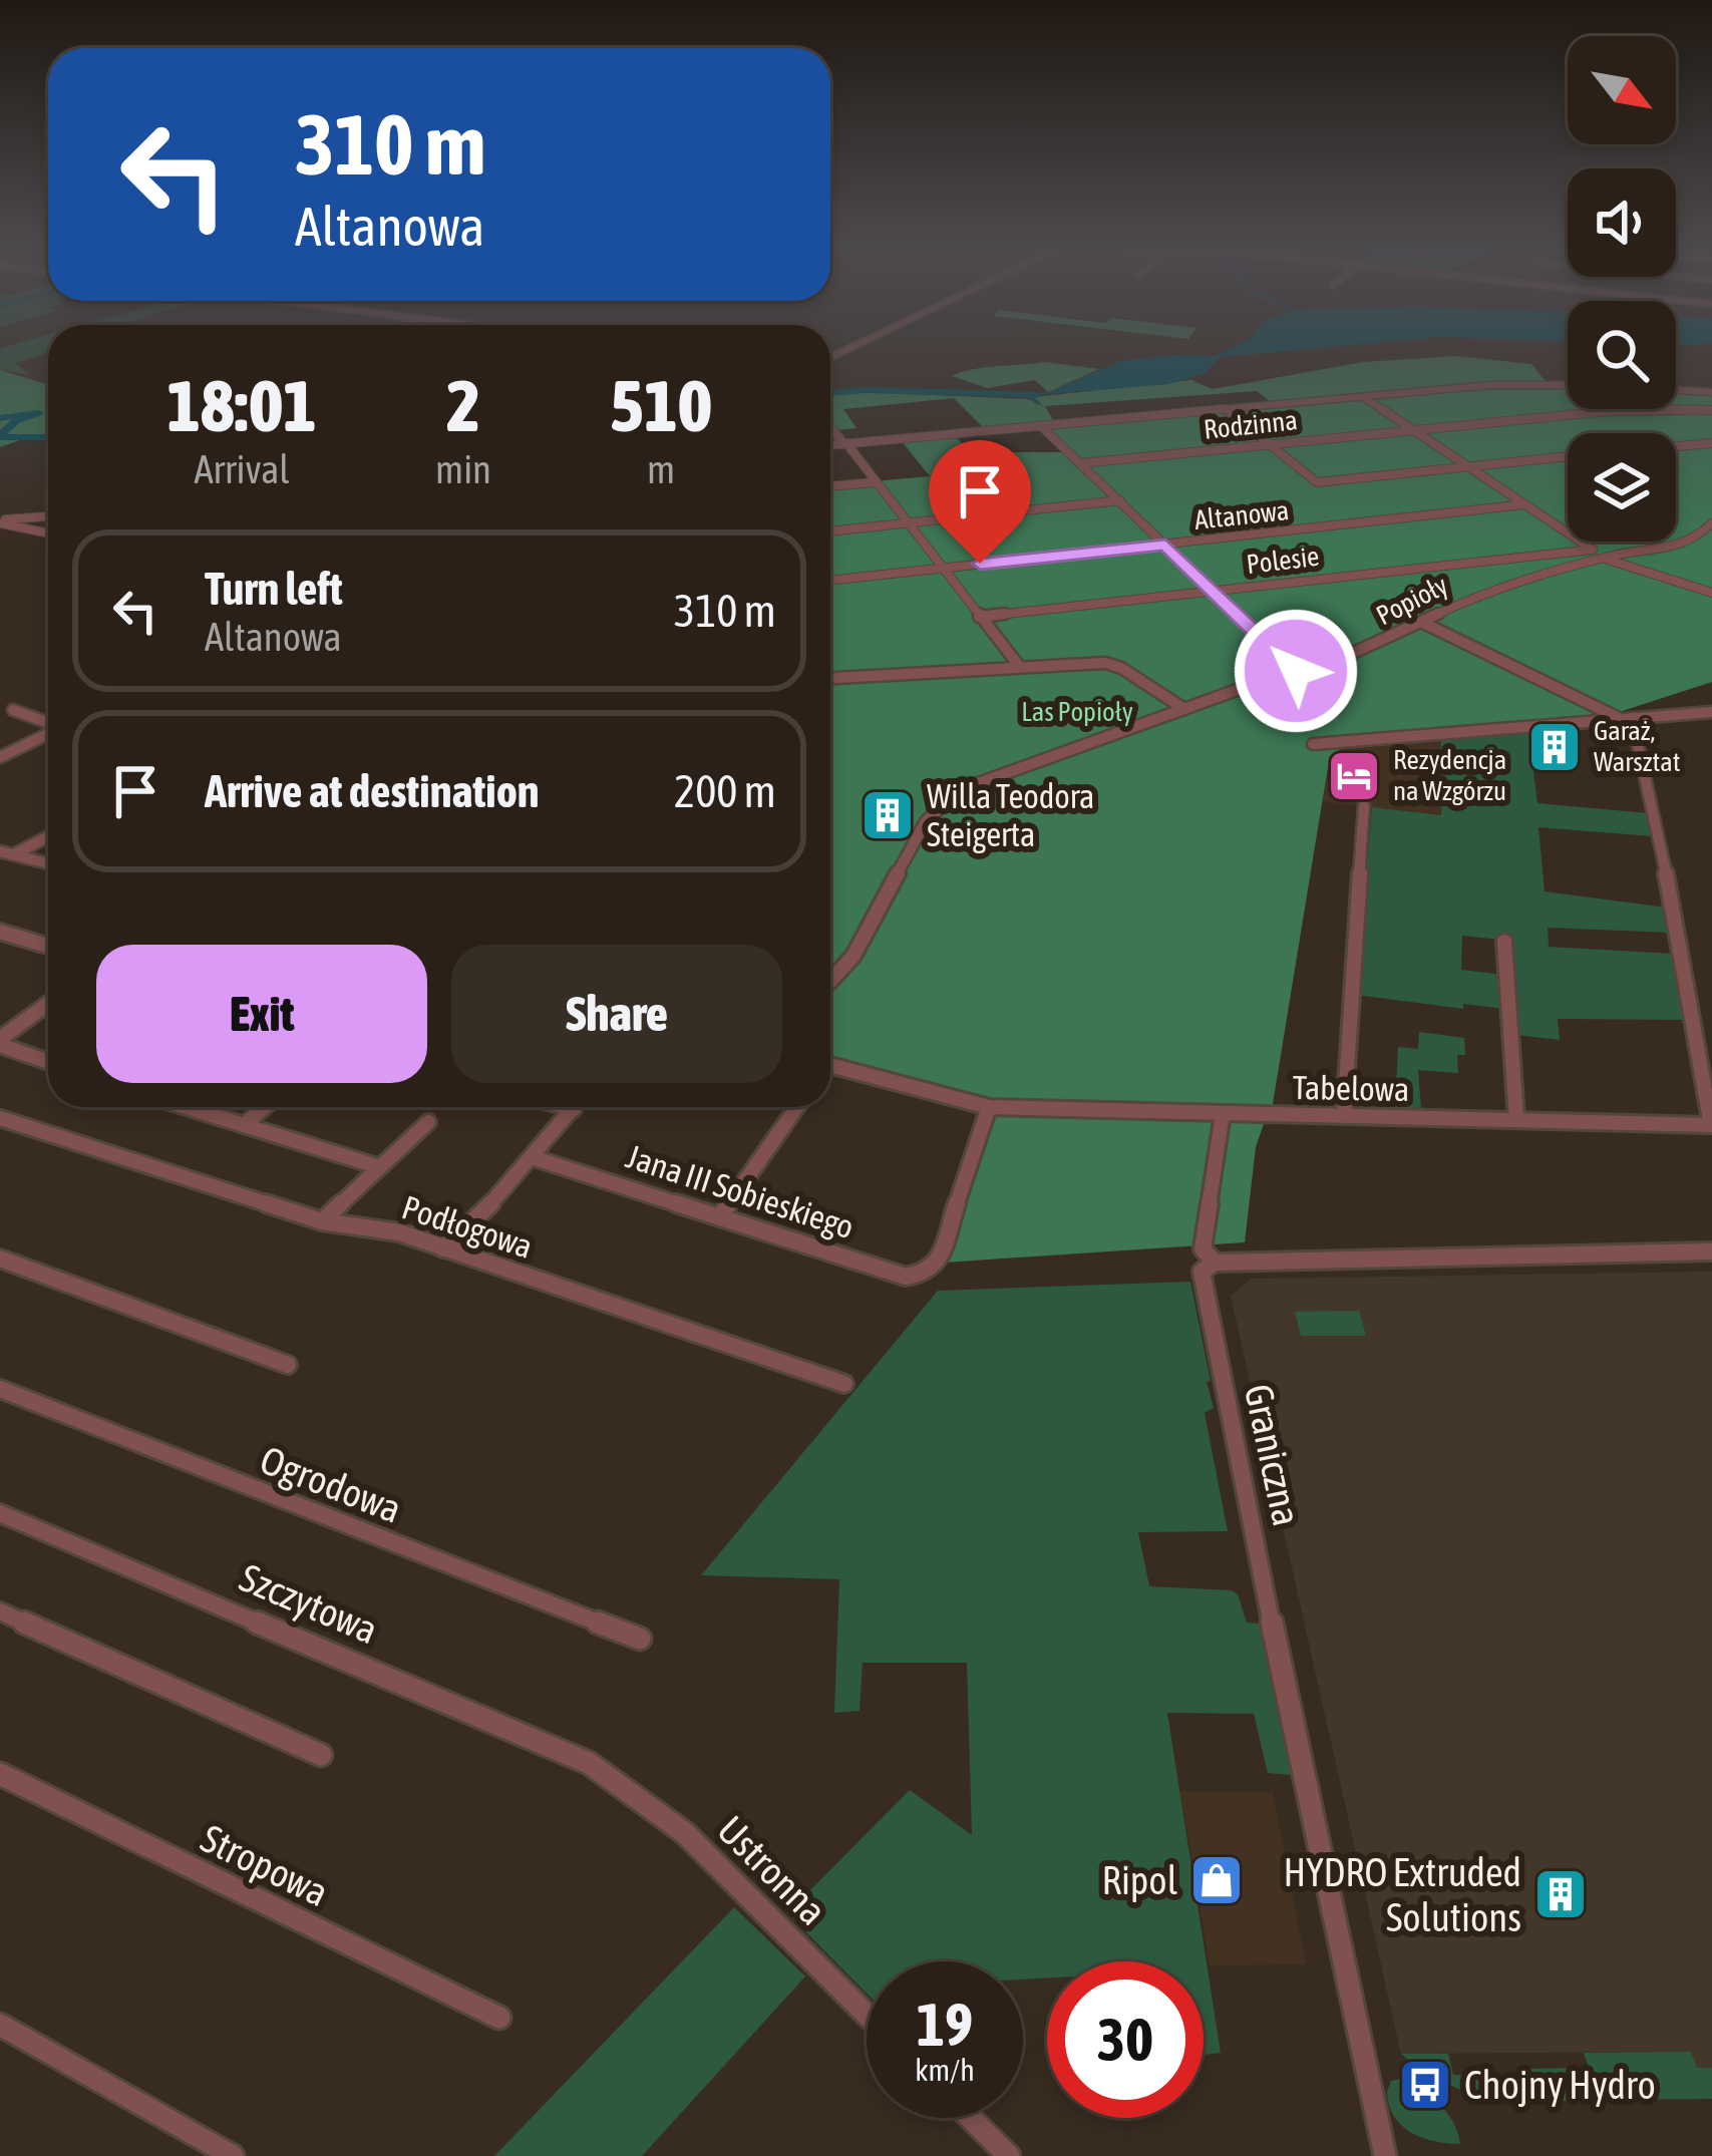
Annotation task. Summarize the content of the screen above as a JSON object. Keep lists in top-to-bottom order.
{
  "streets": {
    "street": [
      "Rodzinna",
      "Altanowa",
      "Polesie",
      "Popioły",
      "Tabelowa",
      "Jana III Sobieskiego",
      "Podłogowa",
      "Graniczna",
      "Ogrodowa",
      "Szczytowa",
      "Stropowa",
      "Ustronna"
    ]
  },
  "crossings": [
    ["Tabelowa", "Jana III Sobieskiego"],
    ["Szczytowa", "Ustronna"]
  ],
  "parks": ["Las Popioły"],
  "places": {
    "building": ["Garaż, Warsztat", "Willa Teodora Steigerta", "HYDRO Extruded Solutions"],
    "hotel": ["Rezydencja na Wzgórzu"],
    "shop": ["Ripol"],
    "bus stop": ["Chojny Hydro"]
  },
  "north": "bottom right",
  "page": {
    "turn": ["310 m", "Altanowa"],
    "eta": [
      "18:01",
      "Arrival",
      "2",
      "min",
      "510",
      "m"
    ],
    "list": [
      {
        "name": "Turn left",
        "note": "Altanowa",
        "value": "310 m"
      },
      {
        "name": "Arrive at destination",
        "value": "200 m"
      }
    ],
    "buttons": ["Exit", "Share"],
    "speed": "19 km/h",
    "limit": "30"
  }
}
